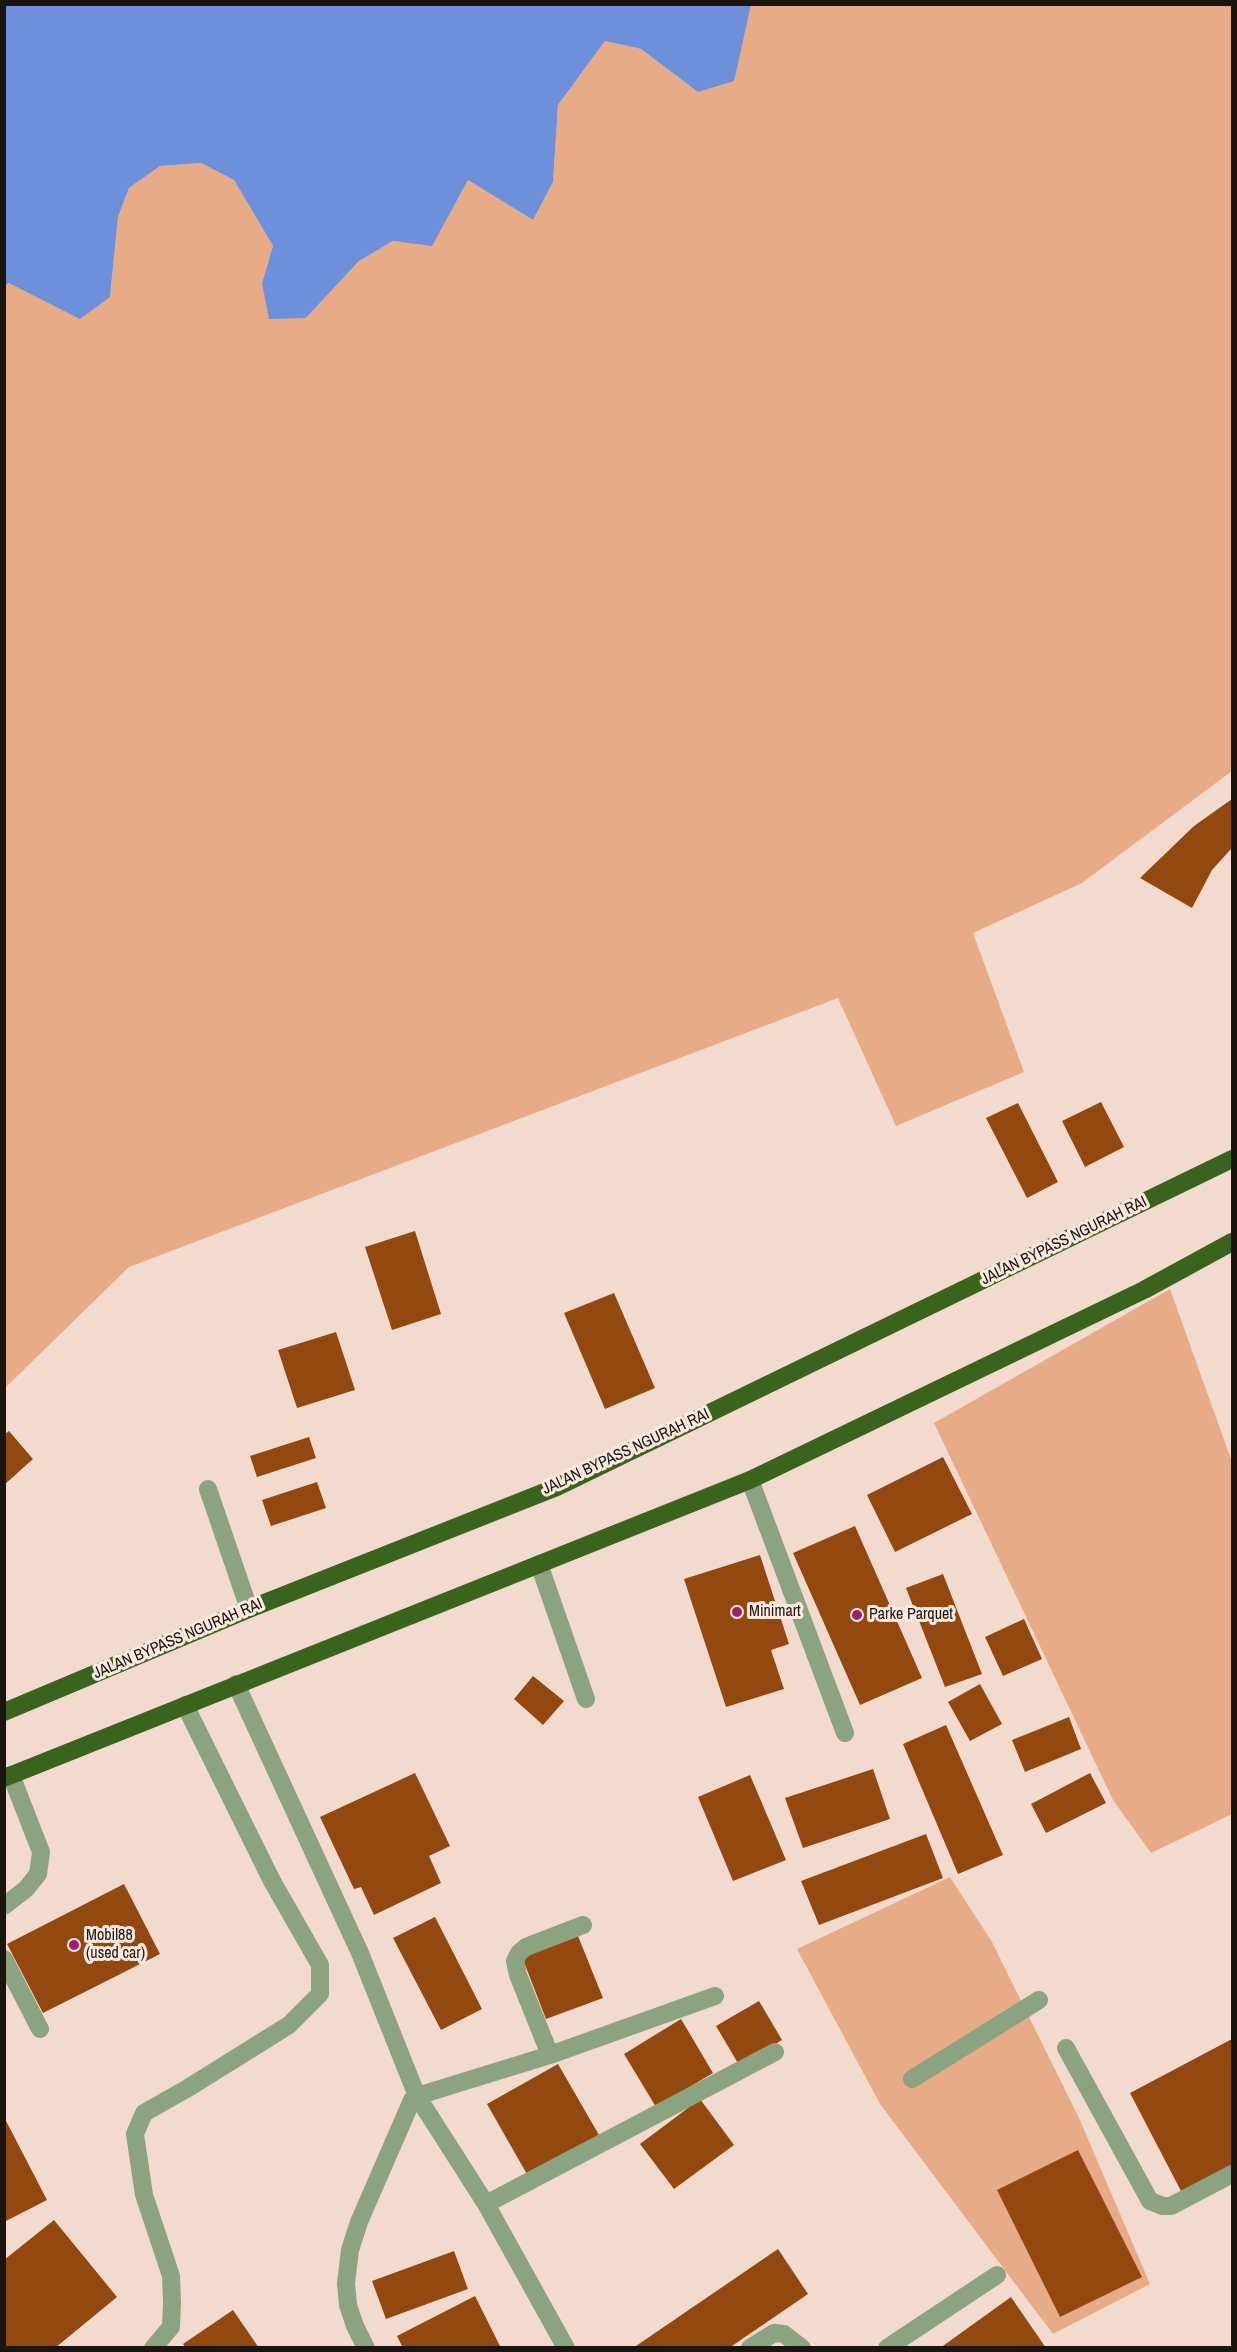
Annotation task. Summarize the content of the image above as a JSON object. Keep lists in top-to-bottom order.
{
  "streets": {
    "highway": ["JALAN BYPASS NGURAH RAI"]
  },
  "places": ["Minimart", "Parke Parquet", "Mobil88 (used car)"]
}
